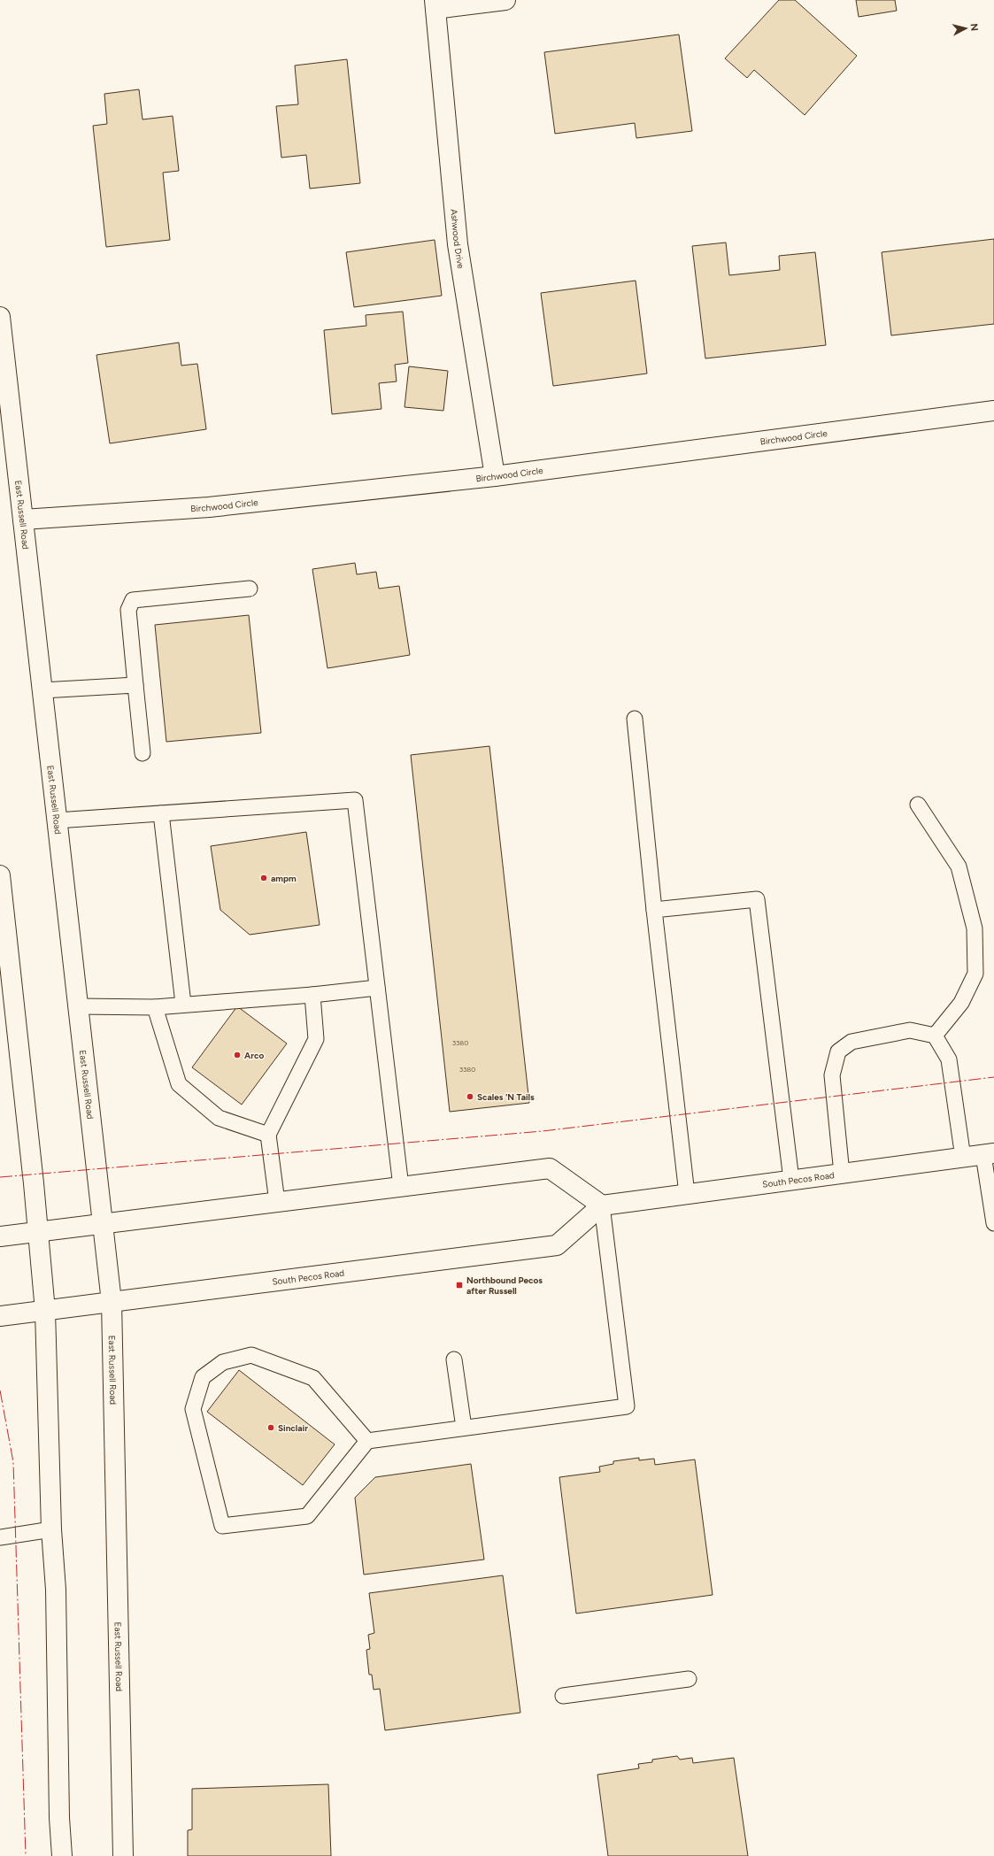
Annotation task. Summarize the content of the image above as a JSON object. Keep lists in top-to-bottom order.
{
  "streets": {
    "main road": [
      "Ashwood Drive",
      "Birchwood Circle",
      "East Russell Road",
      "South Pecos Road"
    ]
  },
  "crossings": [
    ["Ashwood Drive", "Birchwood Circle"],
    ["Birchwood Circle", "East Russell Road"],
    ["East Russell Road", "South Pecos Road"]
  ],
  "places": {
    "other": [
      "ampm",
      "Arco",
      "Scales 'N Tails",
      "Sinclair"
    ],
    "transit": ["Northbound Pecos after Russell"]
  },
  "house_numbers": ["3380", "3380"],
  "north": "right"
}
